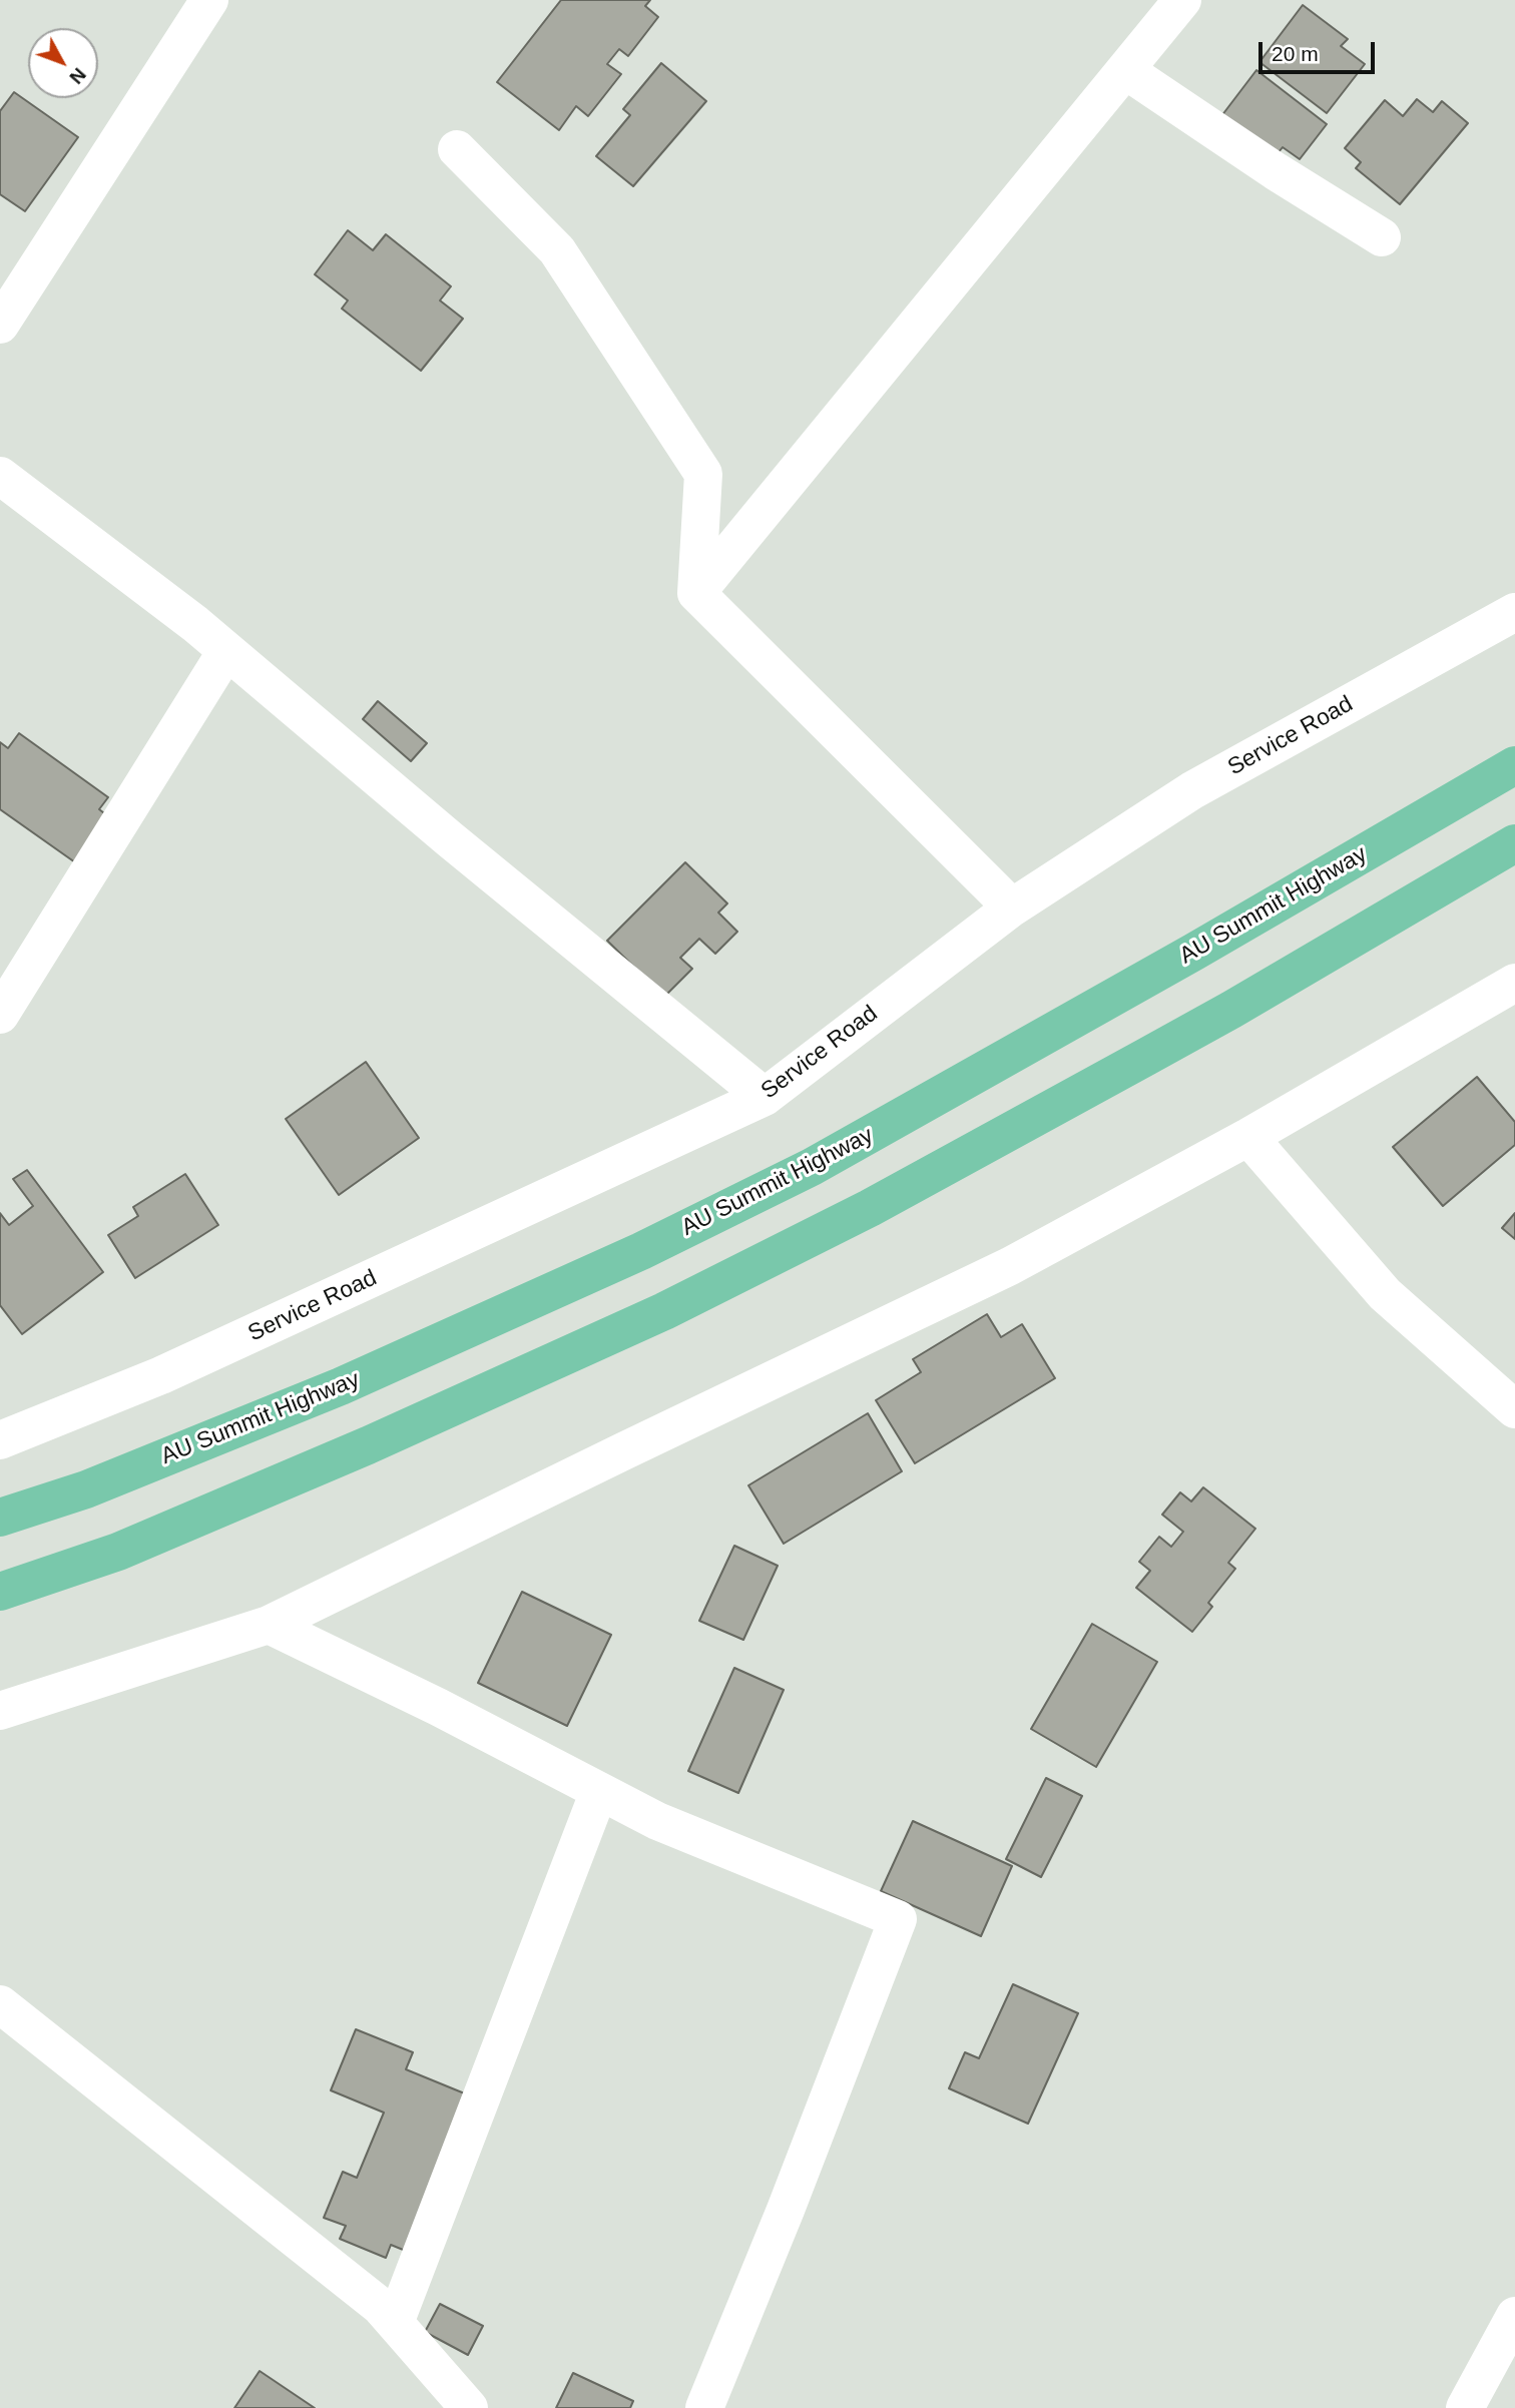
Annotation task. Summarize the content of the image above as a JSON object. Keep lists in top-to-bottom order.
{
  "streets": {
    "main road": ["AU Summit Highway"],
    "street": ["Service Road"]
  },
  "scale_bar": "20 m",
  "north": "bottom right"
}
